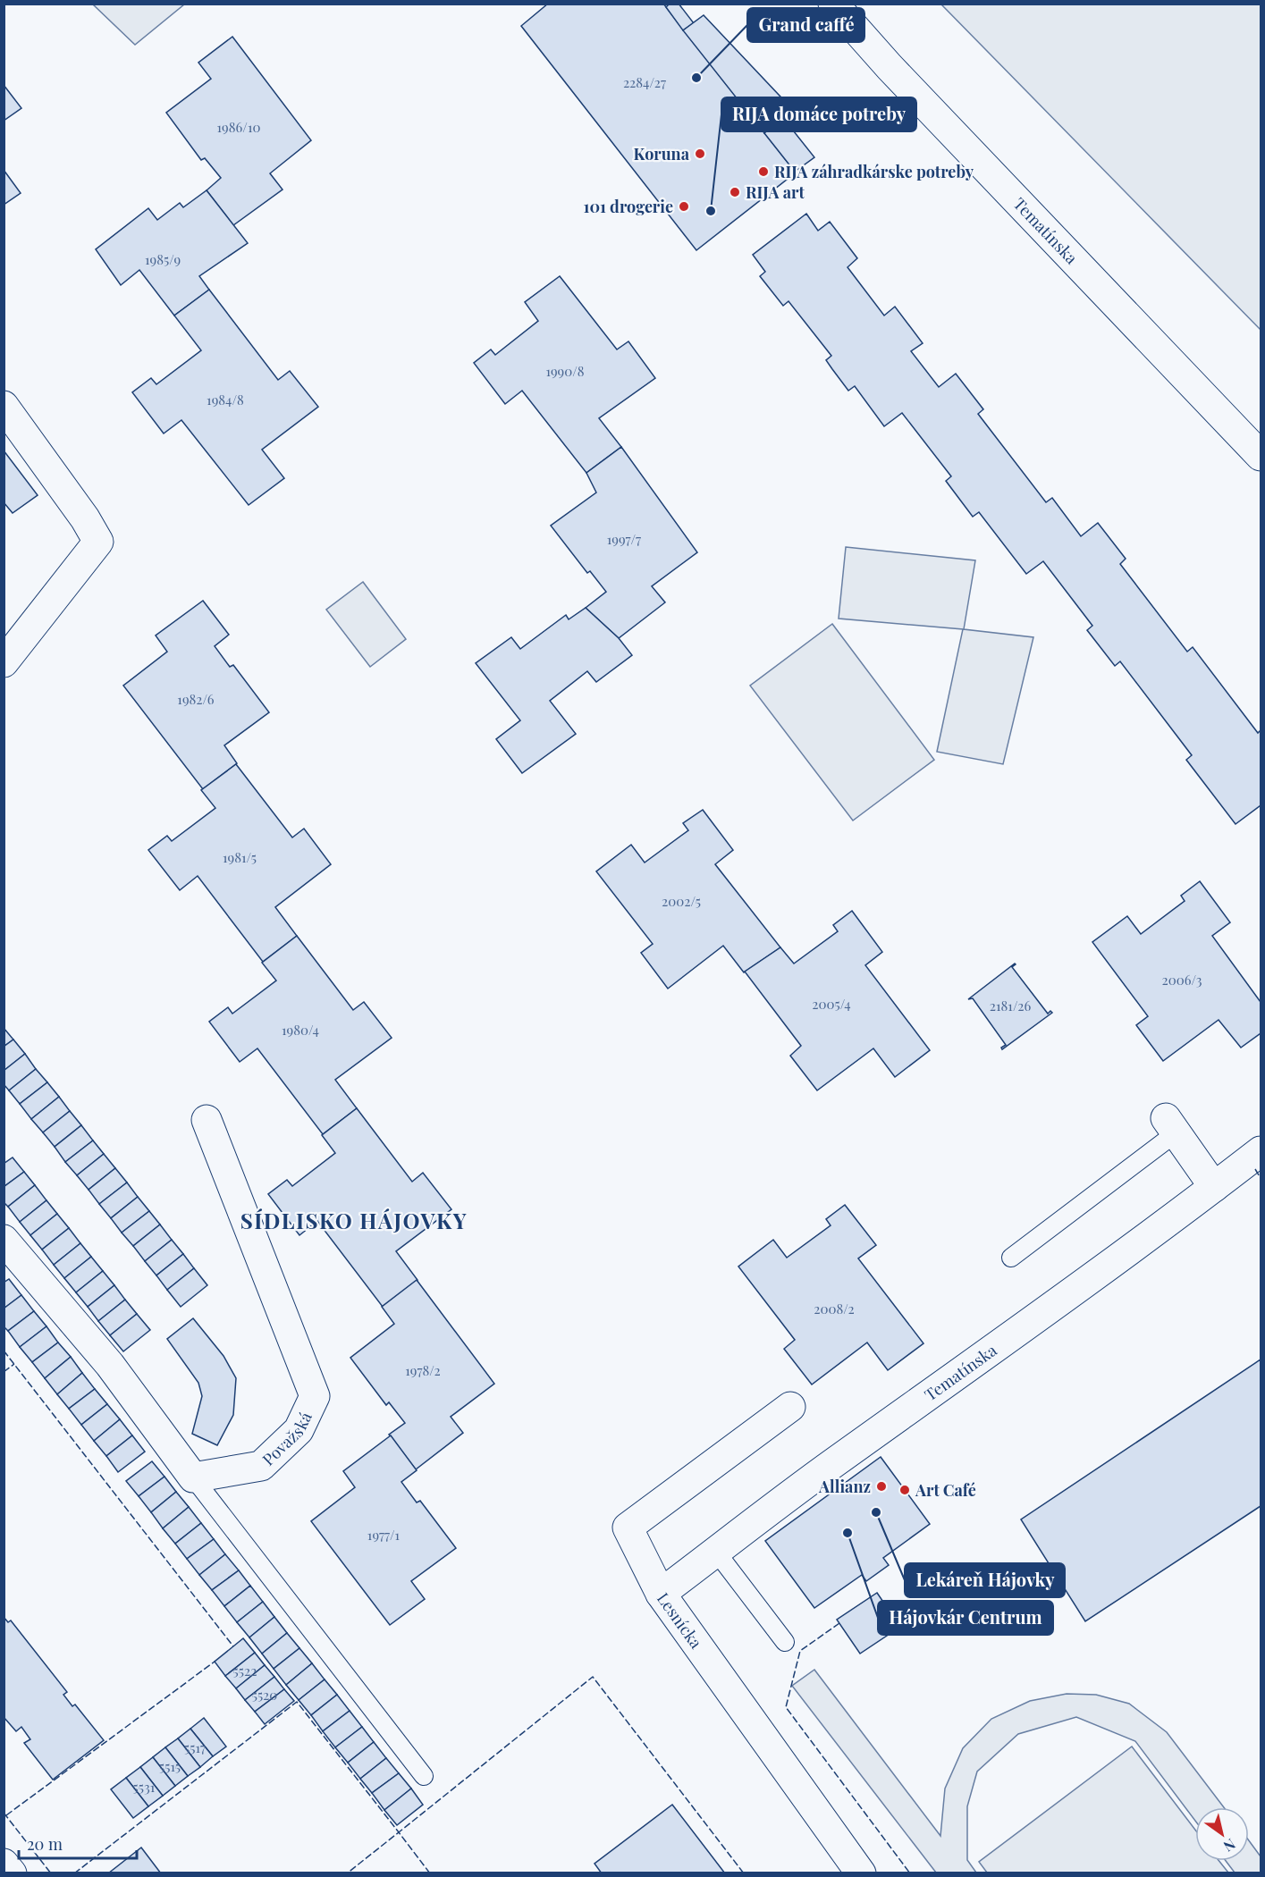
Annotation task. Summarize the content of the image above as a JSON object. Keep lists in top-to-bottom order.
{
  "streets": {
    "street": ["Tematínska", "Považská", "Lesnícka"]
  },
  "crossings": [
    ["Tematínska", "Lesnícka"]
  ],
  "districts": ["SÍDLISKO HÁJOVKY"],
  "places": [
    "Grand caffé",
    "Koruna",
    "RIJA záhradkárske potreby",
    "RIJA art",
    "101 drogerie",
    "RIJA domáce potreby",
    "Allianz",
    "Art Café",
    "Lekáreň Hájovky",
    "Hájovkár Centrum"
  ],
  "house_numbers": [
    "2284/27",
    "1986/10",
    "1985/9",
    "1990/8",
    "1984/8",
    "1997/7",
    "1982/6",
    "1981/5",
    "2002/5",
    "2006/3",
    "2005/4",
    "2181/26",
    "1980/4",
    "2008/2",
    "1978/2",
    "1977/1",
    "5522",
    "5520",
    "5517",
    "5515",
    "5531"
  ],
  "scale_bar": "20 m",
  "north": "bottom right"
}
